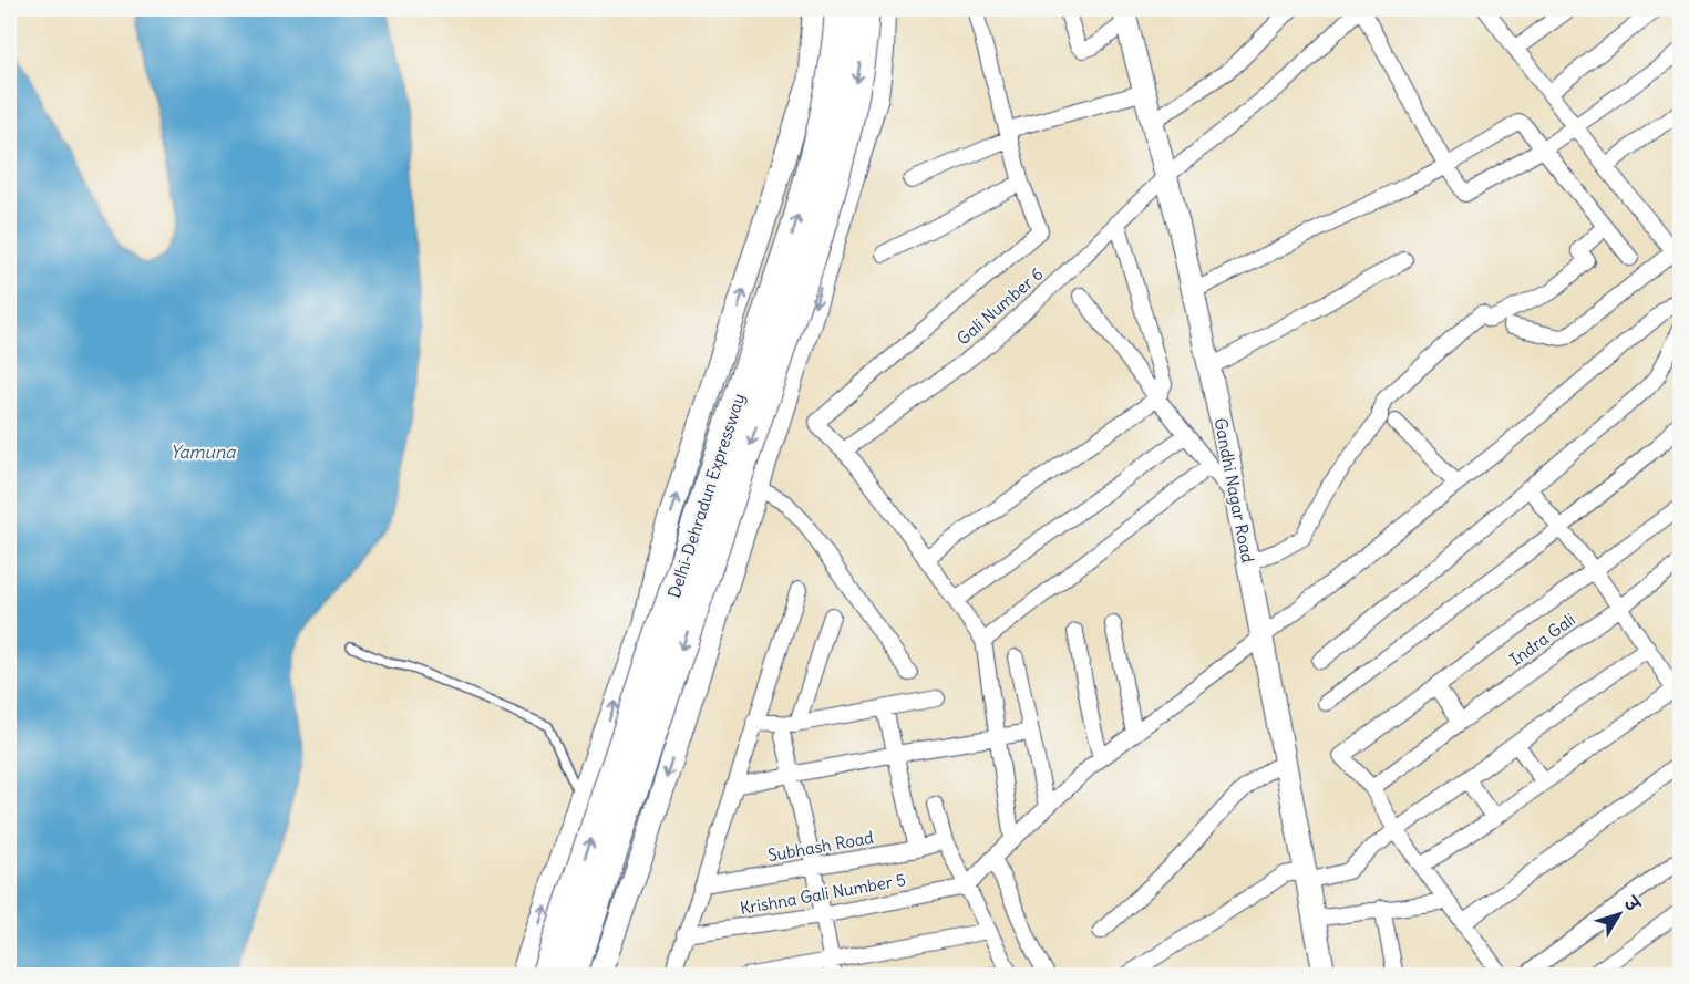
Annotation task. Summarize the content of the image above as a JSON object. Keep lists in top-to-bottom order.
{
  "streets": {
    "highway": ["Delhi-Dehradun Expressway"],
    "street": [
      "Gali Number 6",
      "Gandhi Nagar Road",
      "Indra Gali",
      "Subhash Road",
      "Krishna Gali Number 5"
    ]
  },
  "crossings": [
    ["Gali Number 6", "Gandhi Nagar Road"]
  ],
  "water": ["Yamuna"],
  "north": "top right"
}
